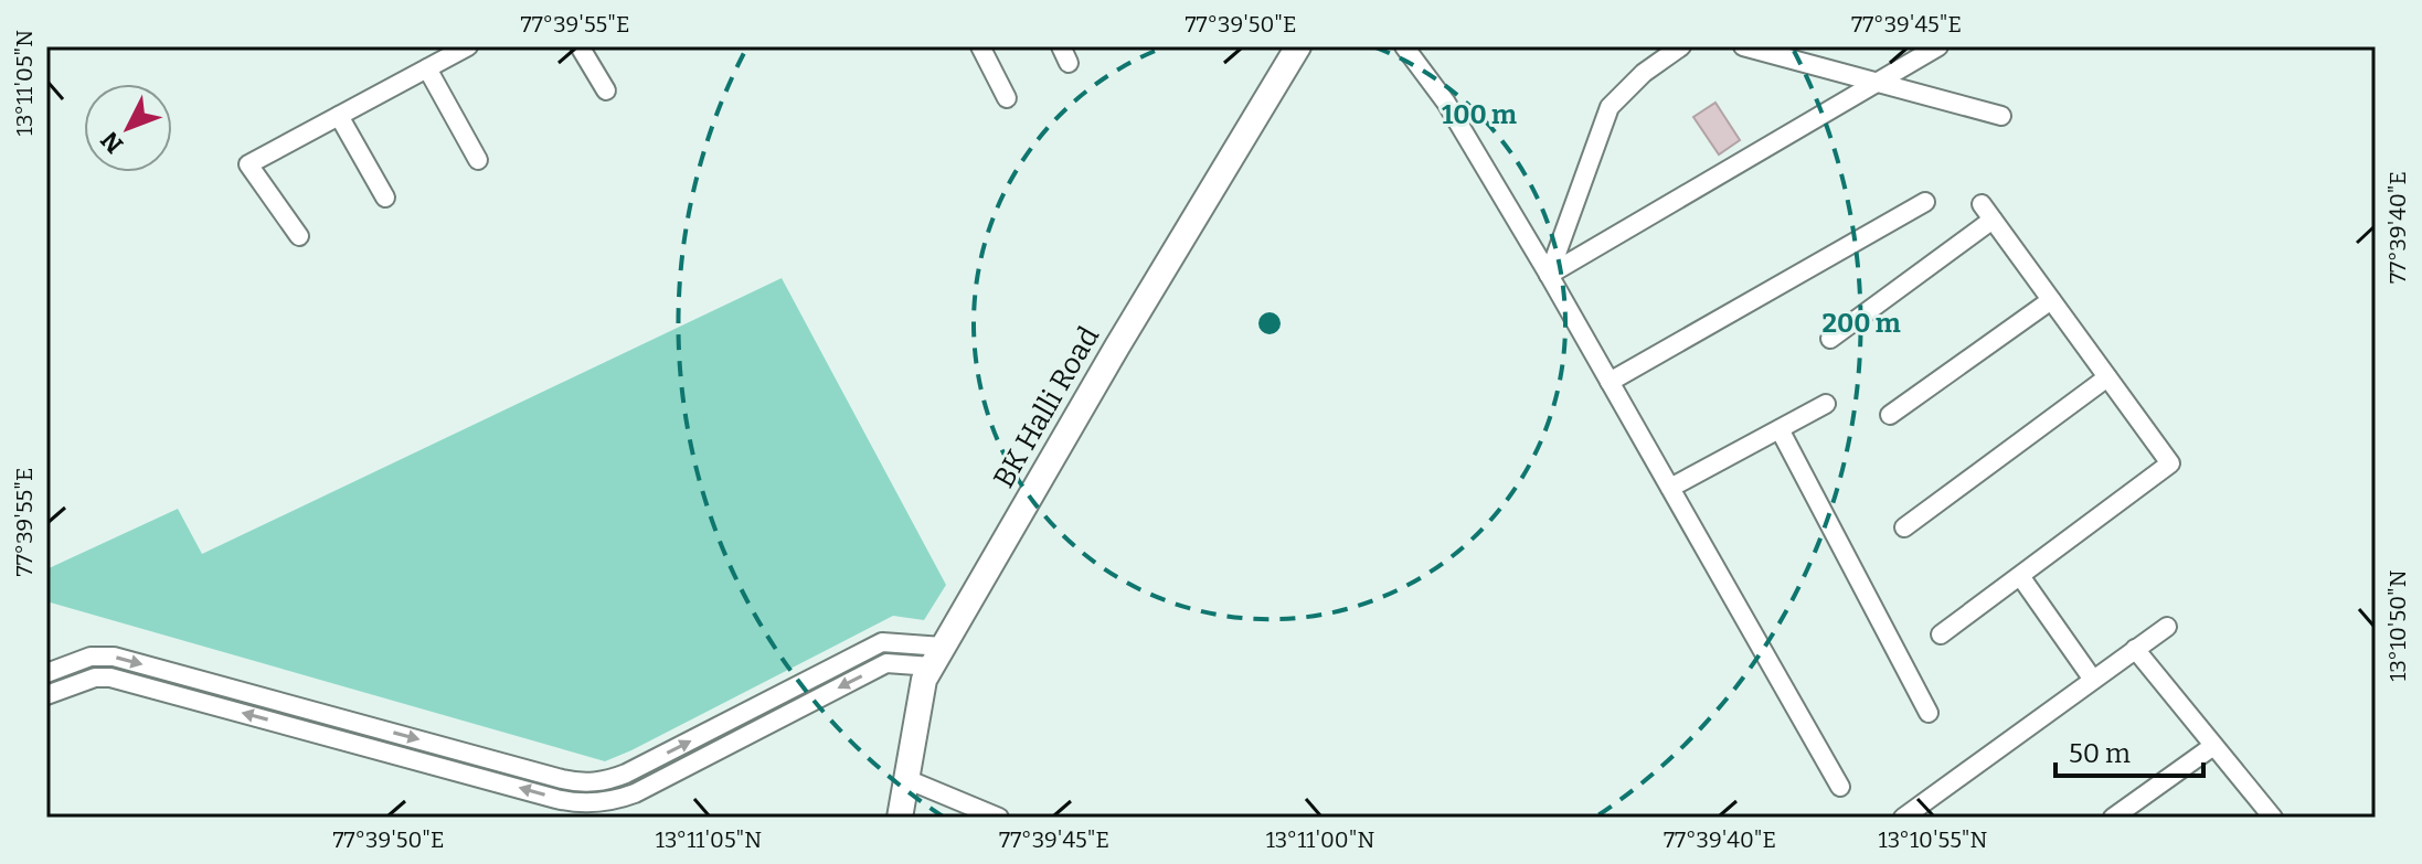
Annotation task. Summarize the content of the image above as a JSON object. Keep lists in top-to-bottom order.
{
  "streets": {
    "main road": ["BK Halli Road"]
  },
  "scale_bar": "50 m",
  "north": "bottom left",
  "coordinates": [
    "77°39'55\"E",
    "77°39'50\"E",
    "77°39'45\"E",
    "13°11'05\"N",
    "77°39'40\"E",
    "13°10'50\"N",
    "13°11'00\"N",
    "13°10'55\"N"
  ],
  "rings": ["100 m", "200 m"]
}
